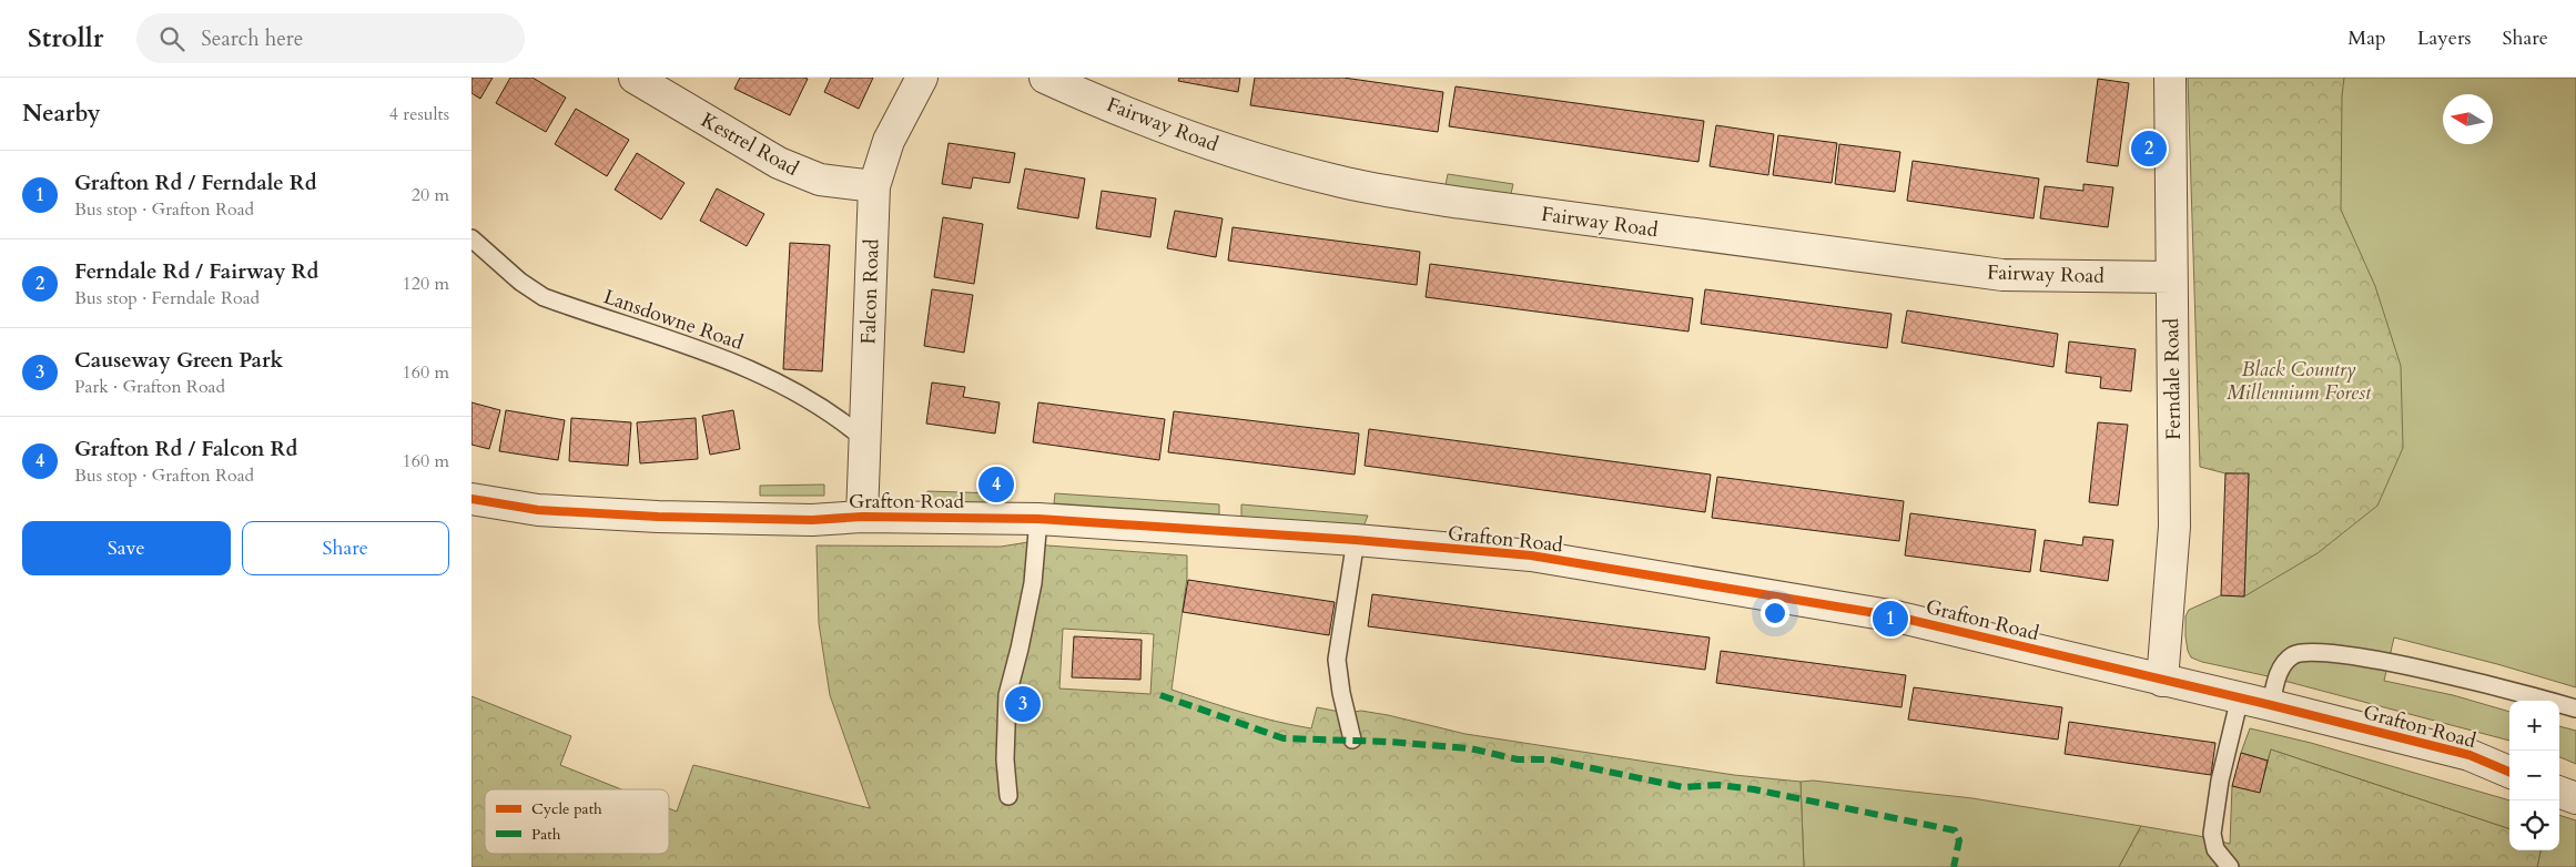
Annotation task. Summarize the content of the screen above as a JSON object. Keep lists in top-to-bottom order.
{
  "streets": {
    "street": [
      "Fairway Road",
      "Kestrel Road",
      "Falcon Road",
      "Ferndale Road",
      "Grafton Road"
    ],
    "lane": ["Lansdowne Road"]
  },
  "crossings": [
    ["Fairway Road", "Ferndale Road"],
    ["Kestrel Road", "Falcon Road"],
    ["Falcon Road", "Lansdowne Road"],
    ["Falcon Road", "Grafton Road"],
    ["Ferndale Road", "Grafton Road"]
  ],
  "parks": ["Black Country Millennium Forest"],
  "legend": ["Cycle path", "Path"],
  "north": "left",
  "page": {
    "header": "Strollr",
    "search": "Search here",
    "nav": ["Map", "Layers", "Share"],
    "heading": ["Nearby", "4 results"],
    "pins": [
      "2",
      "4",
      "1",
      "3"
    ],
    "list": [
      {
        "mark": "1",
        "name": "Grafton Rd / Ferndale Rd",
        "note": "Bus stop · Grafton Road",
        "value": "20 m"
      },
      {
        "mark": "2",
        "name": "Ferndale Rd / Fairway Rd",
        "note": "Bus stop · Ferndale Road",
        "value": "120 m"
      },
      {
        "mark": "3",
        "name": "Causeway Green Park",
        "note": "Park · Grafton Road",
        "value": "160 m"
      },
      {
        "mark": "4",
        "name": "Grafton Rd / Falcon Rd",
        "note": "Bus stop · Grafton Road",
        "value": "160 m"
      }
    ],
    "buttons": ["Save", "Share"],
    "map_buttons": ["+", "−"]
  }
}
